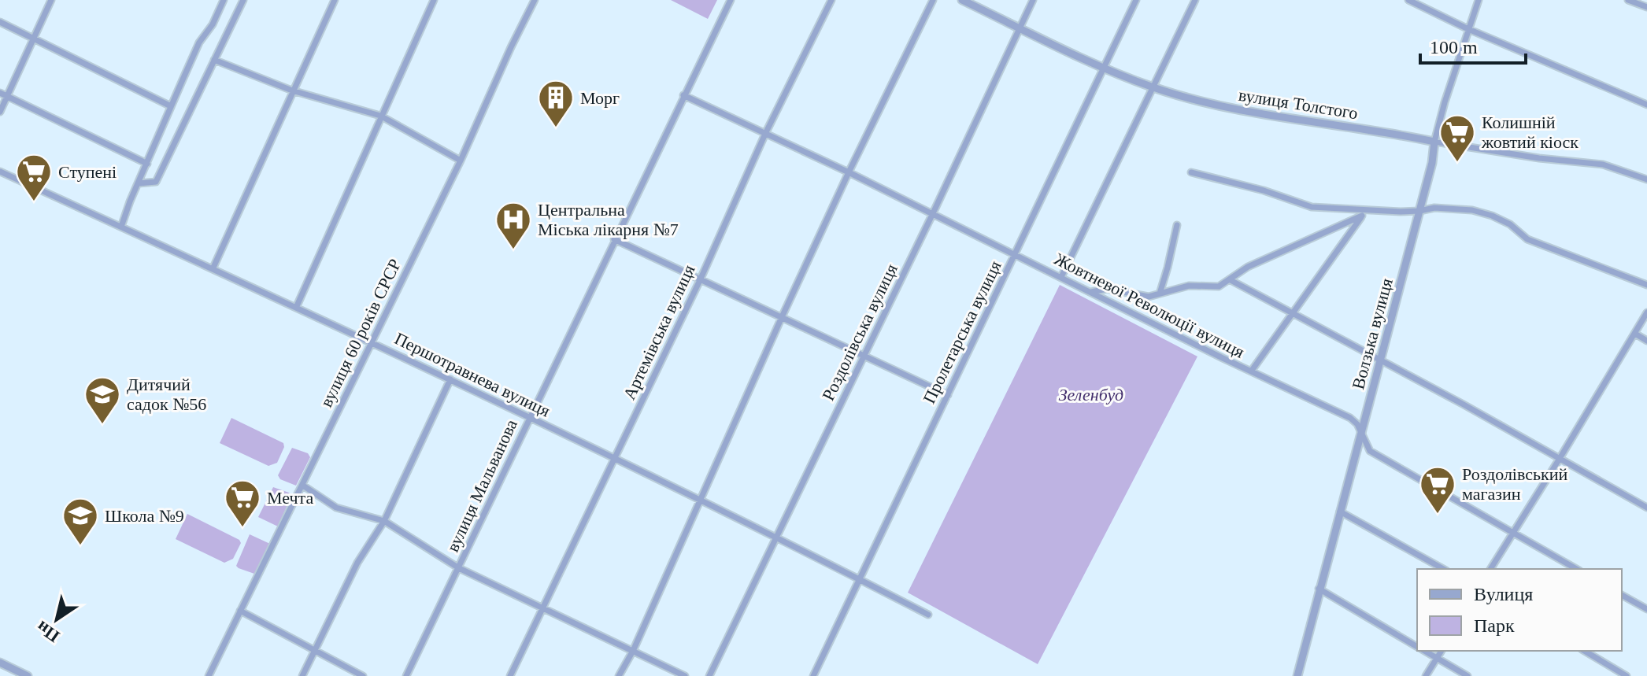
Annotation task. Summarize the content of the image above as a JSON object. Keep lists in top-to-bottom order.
{
  "streets": {
    "street": [
      "вулиця Толстого",
      "Жовтневої Революції вулиця",
      "Артемівська вулиця",
      "Роздолівська вулиця",
      "Пролетарська вулиця",
      "вулиця 60 років СРСР",
      "Волзька вулиця",
      "Першотравнева вулиця",
      "вулиця Мальванова"
    ]
  },
  "crossings": [
    ["вулиця Толстого", "Роздолівська вулиця"],
    ["вулиця Толстого", "Пролетарська вулиця"],
    ["вулиця Толстого", "Волзька вулиця"],
    ["Жовтневої Революції вулиця", "Артемівська вулиця"],
    ["Жовтневої Революції вулиця", "Роздолівська вулиця"],
    ["Жовтневої Революції вулиця", "Пролетарська вулиця"],
    ["Жовтневої Революції вулиця", "Волзька вулиця"],
    ["Жовтневої Революції вулиця", "вулиця Мальванова"],
    ["Артемівська вулиця", "Першотравнева вулиця"],
    ["Роздолівська вулиця", "Першотравнева вулиця"],
    ["Пролетарська вулиця", "Першотравнева вулиця"],
    ["вулиця 60 років СРСР", "Першотравнева вулиця"],
    ["Першотравнева вулиця", "вулиця Мальванова"]
  ],
  "parks": ["Зеленбуд"],
  "places": {
    "building": ["Морг"],
    "supermarket": [
      "Колишній жовтий кіоск",
      "Ступені",
      "Роздолівський магазин",
      "Мечта"
    ],
    "hospital": ["Центральна Міська лікарня №7"],
    "school or university": ["Дитячий садок №56", "Школа №9"]
  },
  "legend": ["Вулиця", "Парк"],
  "scale_bar": "100 m",
  "north": "bottom left"
}
